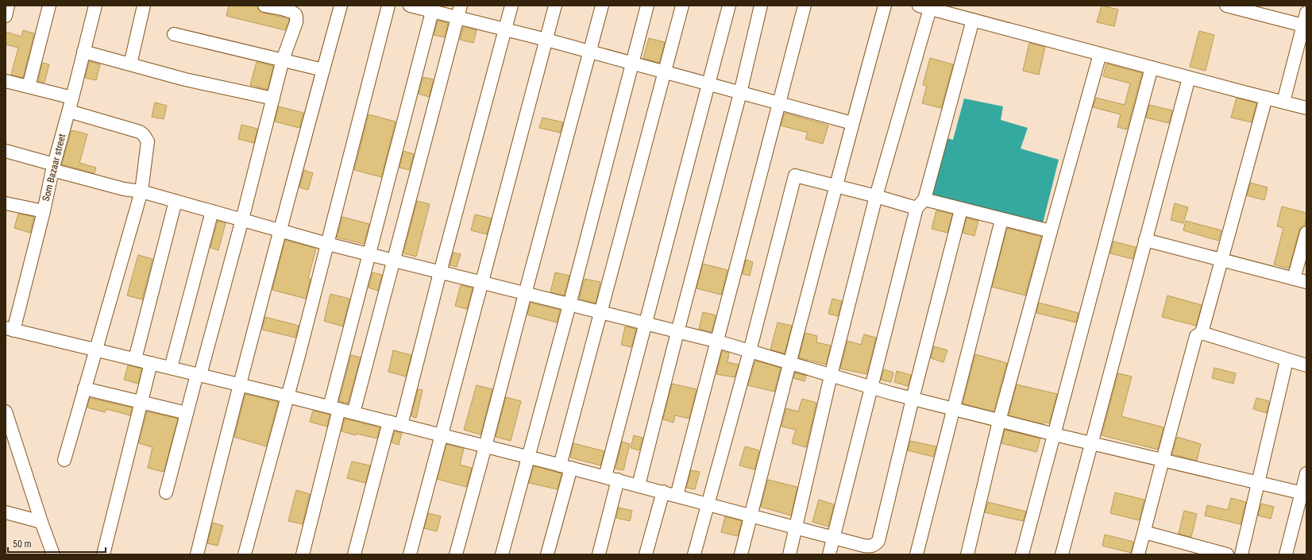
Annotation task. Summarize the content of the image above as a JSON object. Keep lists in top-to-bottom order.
{
  "streets": {
    "street": ["Som Bazaar street"]
  },
  "scale_bar": "50 m"
}
